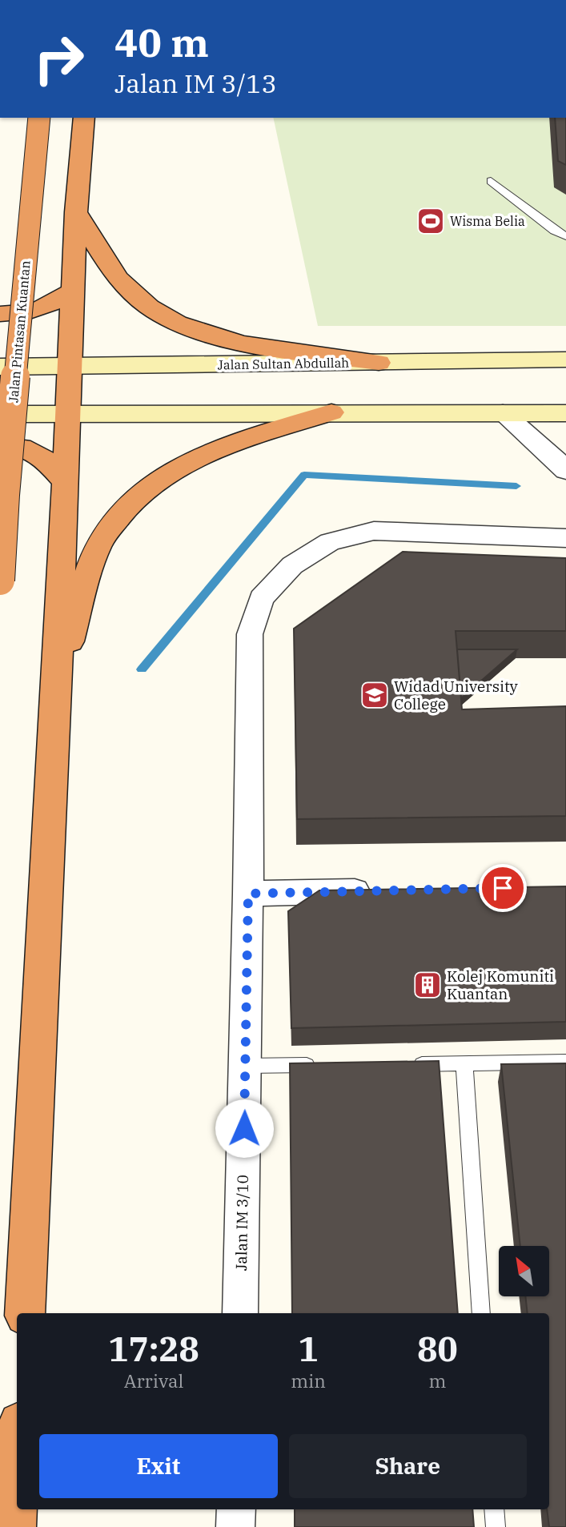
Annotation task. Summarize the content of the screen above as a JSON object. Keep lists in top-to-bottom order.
{
  "streets": {
    "highway": ["Jalan Pintasan Kuantan"],
    "main road": ["Jalan Sultan Abdullah"],
    "street": ["Jalan IM 3/10"]
  },
  "places": {
    "sports": ["Wisma Belia"],
    "school or university": ["Widad University College"],
    "building": ["Kolej Komuniti Kuantan"]
  },
  "north": "top left",
  "page": {
    "turn": ["40 m", "Jalan IM 3/13"],
    "eta": [
      "17:28",
      "Arrival",
      "1",
      "min",
      "80",
      "m"
    ],
    "buttons": ["Exit", "Share"]
  }
}
